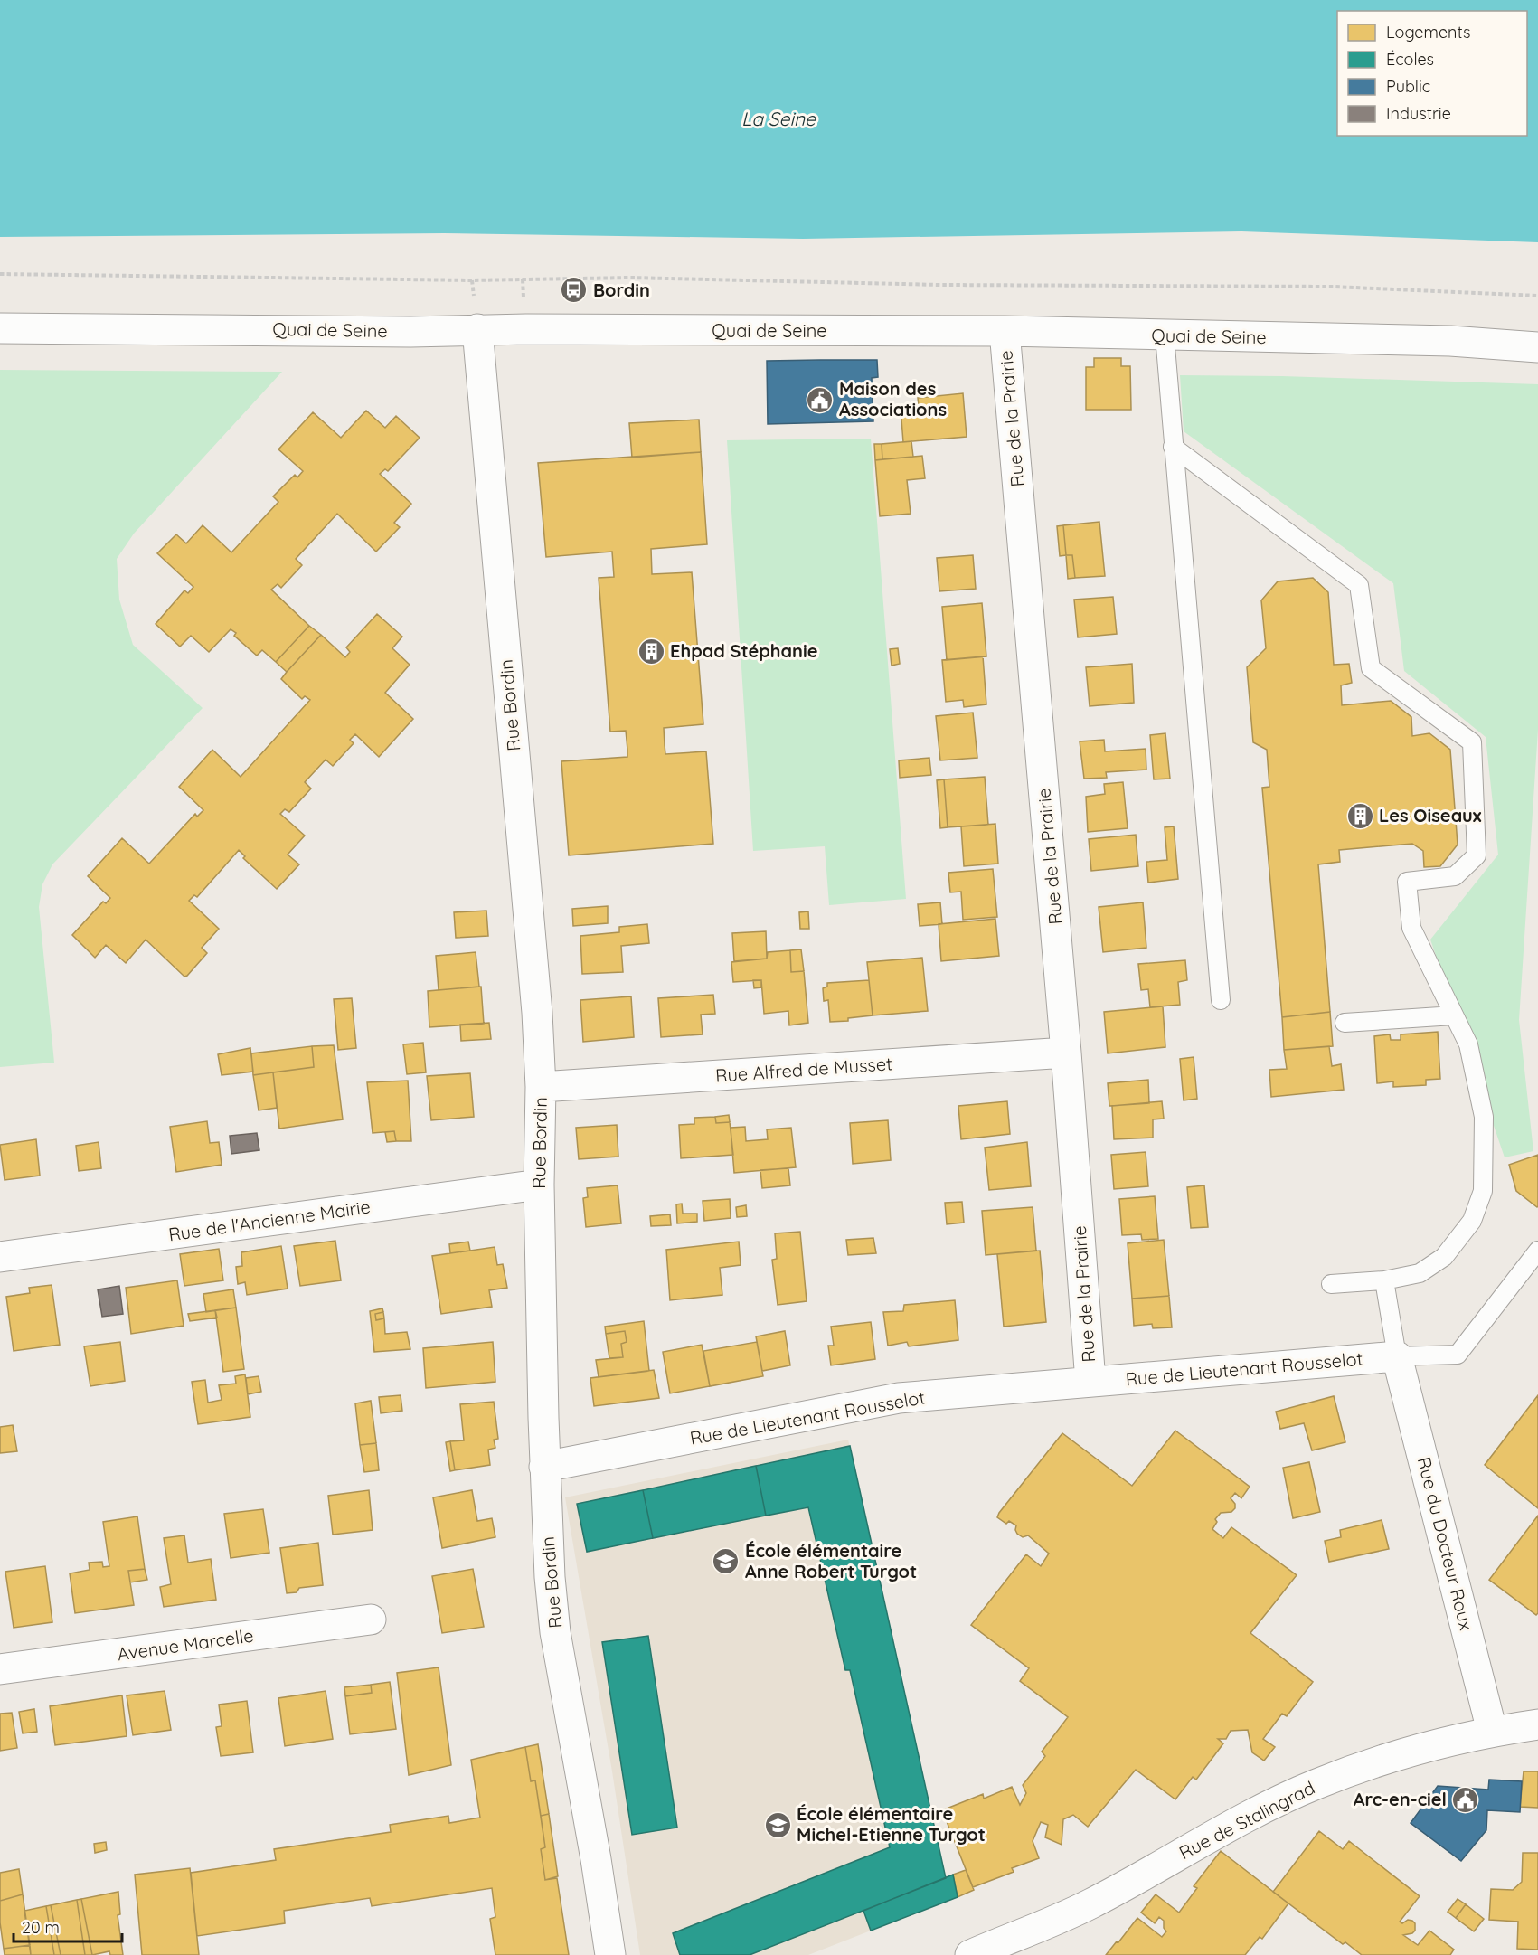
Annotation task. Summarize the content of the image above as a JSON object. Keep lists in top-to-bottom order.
{
  "streets": {
    "street": [
      "Quai de Seine",
      "Rue de la Prairie",
      "Rue Bordin",
      "Rue Alfred de Musset",
      "Rue de l'Ancienne Mairie",
      "Rue de Lieutenant Rousselot",
      "Rue du Docteur Roux",
      "Avenue Marcelle",
      "Rue de Stalingrad"
    ]
  },
  "crossings": [
    ["Quai de Seine", "Rue de la Prairie"],
    ["Quai de Seine", "Rue Bordin"],
    ["Rue de la Prairie", "Rue Alfred de Musset"],
    ["Rue de la Prairie", "Rue de Lieutenant Rousselot"],
    ["Rue Bordin", "Rue Alfred de Musset"],
    ["Rue Bordin", "Rue de l'Ancienne Mairie"],
    ["Rue Bordin", "Rue de Lieutenant Rousselot"],
    ["Rue de Lieutenant Rousselot", "Rue du Docteur Roux"],
    ["Rue du Docteur Roux", "Rue de Stalingrad"]
  ],
  "water": ["La Seine"],
  "places": {
    "bus stop": ["Bordin"],
    "public building": ["Maison des Associations", "Arc-en-ciel"],
    "building": ["Ehpad Stéphanie", "Les Oiseaux"],
    "school or university": ["École élémentaire Anne Robert Turgot", "École élémentaire Michel-Etienne Turgot"]
  },
  "legend": [
    "Logements",
    "Écoles",
    "Public",
    "Industrie"
  ],
  "scale_bar": "20 m"
}
